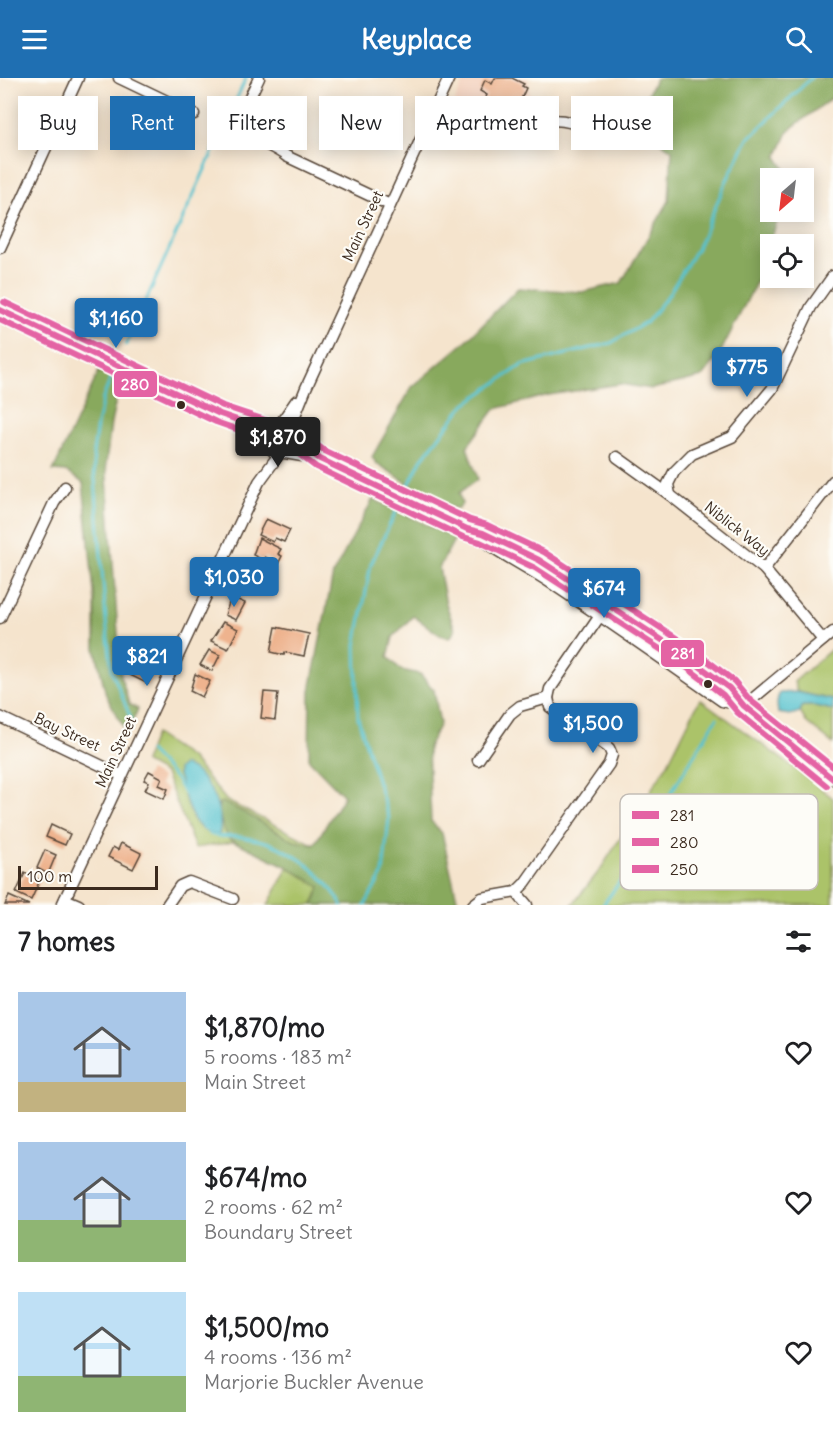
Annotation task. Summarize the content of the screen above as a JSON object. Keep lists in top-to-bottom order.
{
  "streets": {
    "street": ["Main Street", "Niblick Way", "Bay Street"]
  },
  "crossings": [
    ["Main Street", "Bay Street"]
  ],
  "lines": ["transit line 250", "transit line 281", "transit line 280"],
  "legend": ["281", "280", "250"],
  "scale_bar": "100 m",
  "north": "bottom left",
  "page": {
    "header": "Keyplace",
    "chip": [
      "Buy",
      "Rent",
      "Filters",
      "New",
      "Apartment",
      "House"
    ],
    "price": [
      "$1,160",
      "$775",
      "$1,870",
      "$1,030",
      "$674",
      "$821",
      "$1,500"
    ],
    "scale": "100 m",
    "heading": "7 homes",
    "list": [
      {
        "name": "$1,870/mo",
        "note": "5 rooms · 183 m² · Main Street"
      },
      {
        "name": "$674/mo",
        "note": "2 rooms · 62 m² · Boundary Street"
      },
      {
        "name": "$1,500/mo",
        "note": "4 rooms · 136 m² · Marjorie Buckler Avenue"
      }
    ]
  }
}
